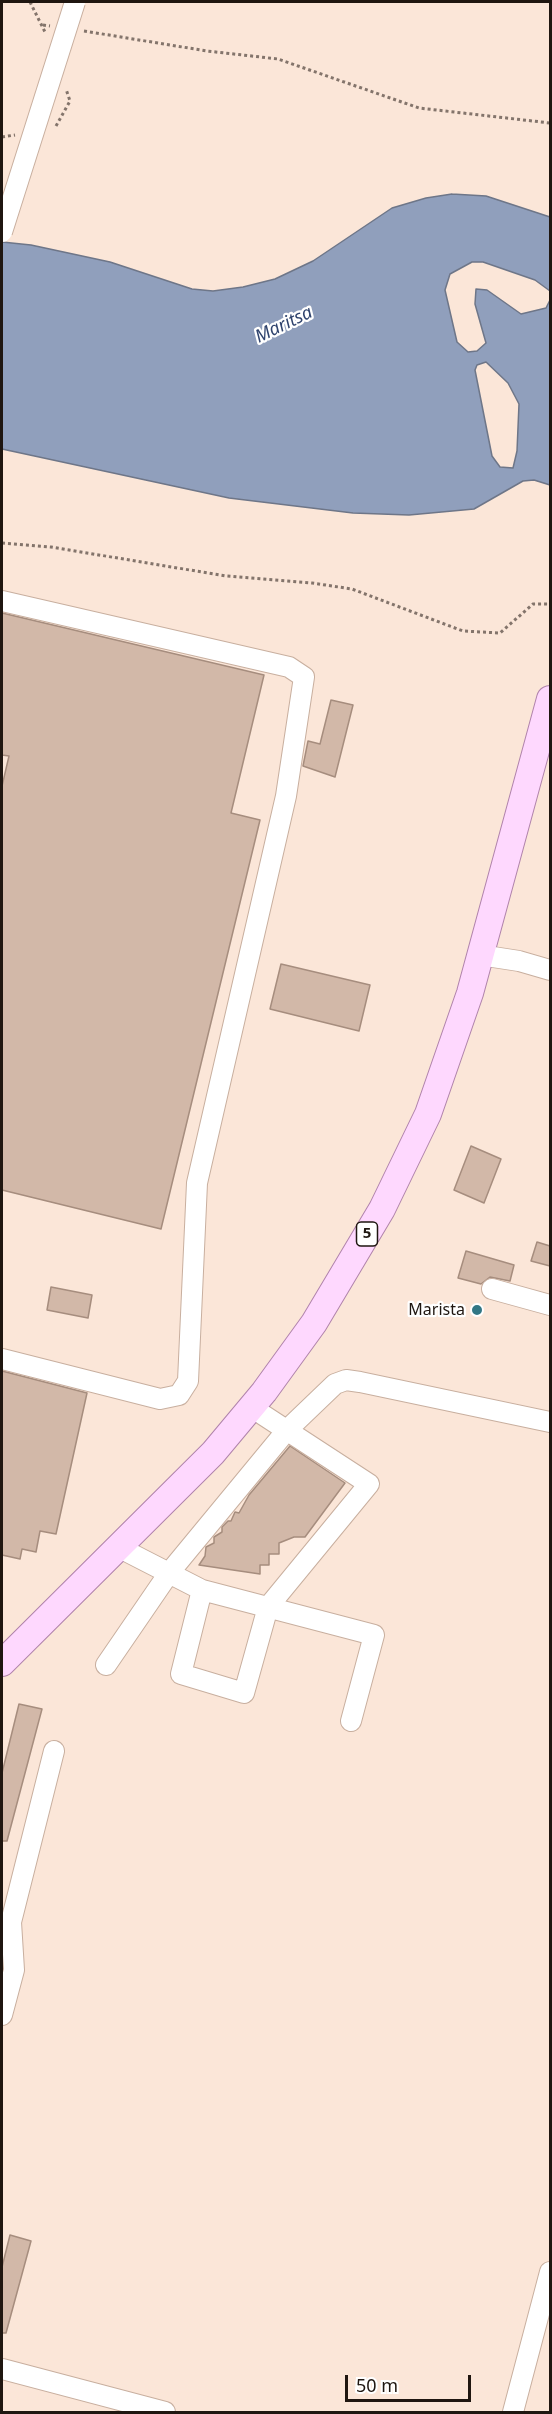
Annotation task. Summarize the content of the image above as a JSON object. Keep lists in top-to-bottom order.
{
  "streets": {
    "main road": ["5"]
  },
  "water": ["Maritsa"],
  "places": ["Marista"],
  "scale_bar": "50 m"
}
